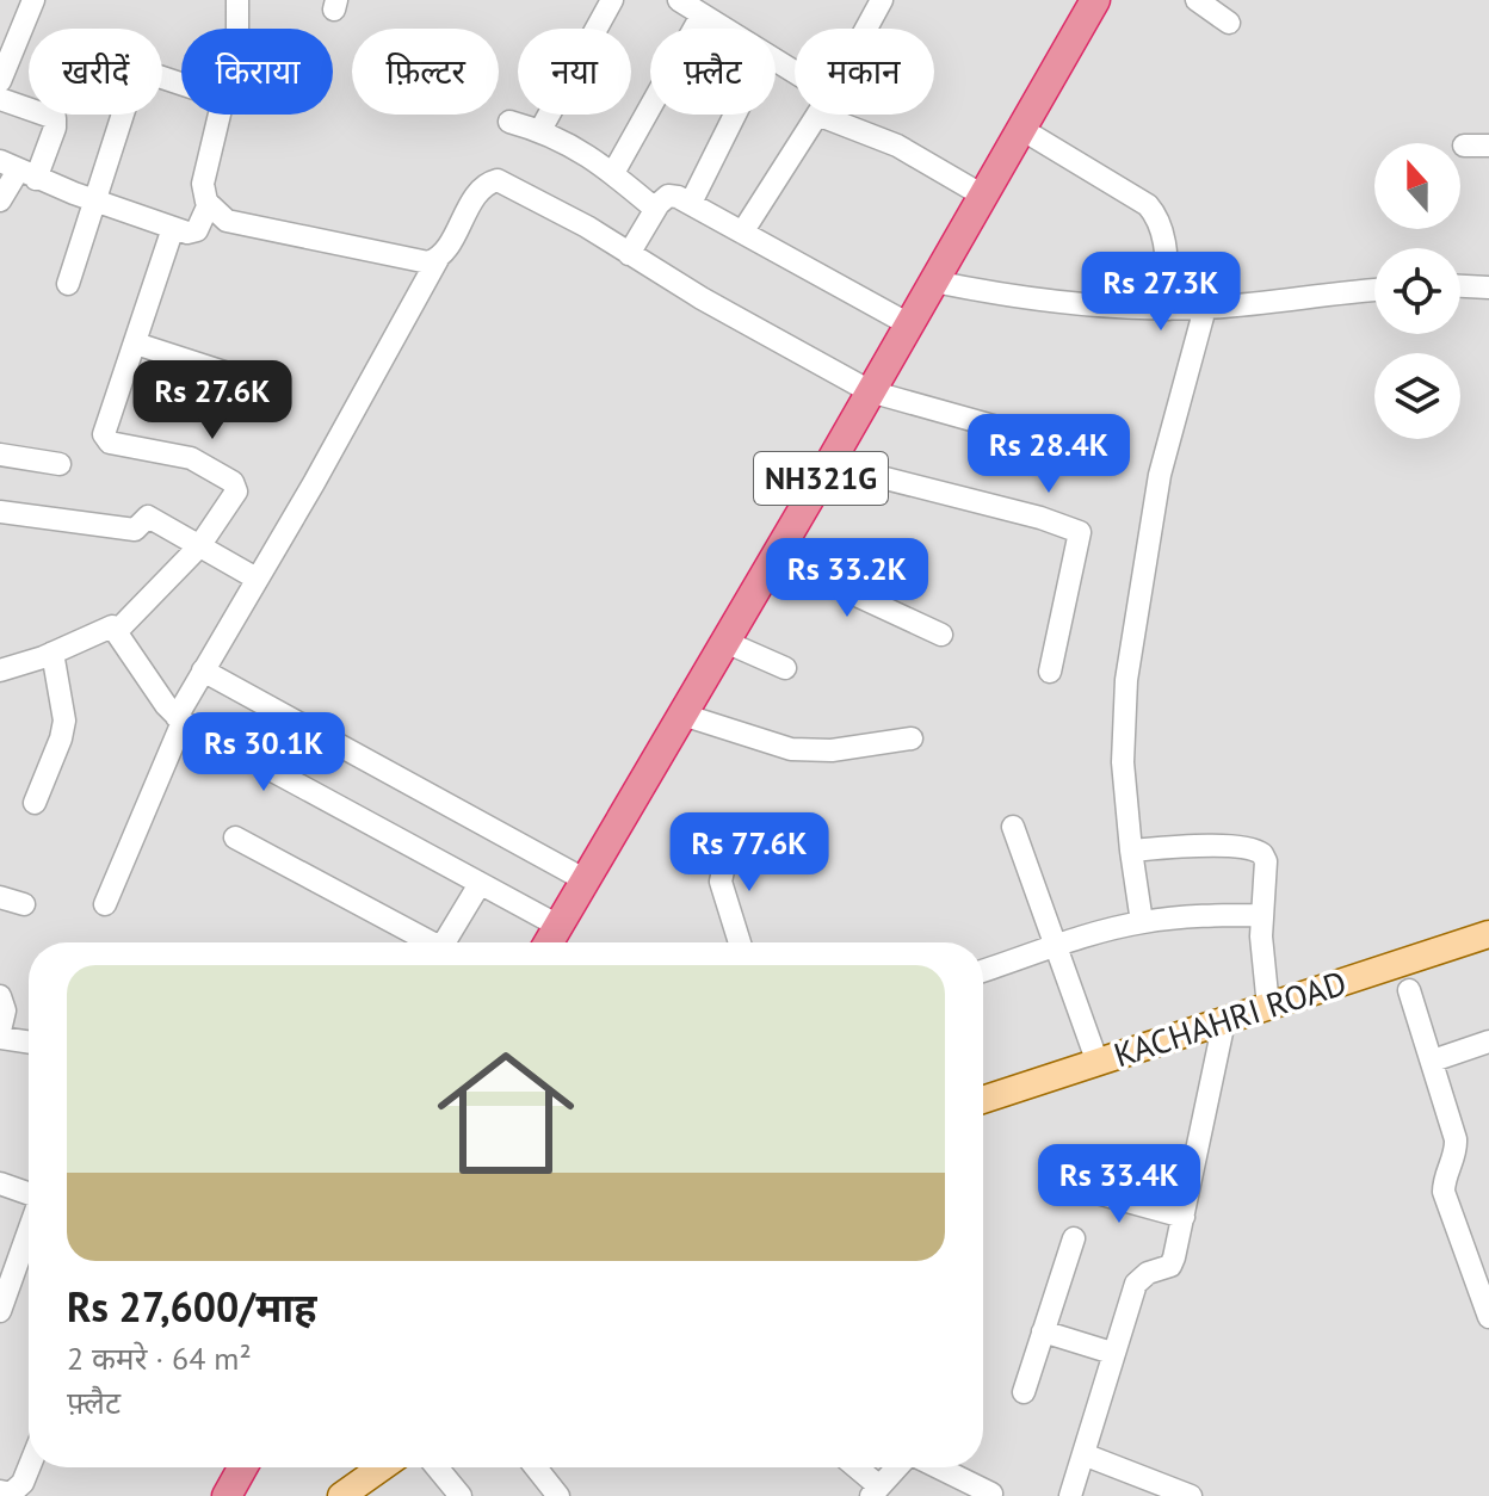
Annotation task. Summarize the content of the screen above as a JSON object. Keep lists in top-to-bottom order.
{
  "streets": {
    "highway": ["NH321G"],
    "main road": ["KACHAHRI ROAD"]
  },
  "north": "top",
  "page": {
    "chip": [
      "खरीदें",
      "किराया",
      "फ़िल्टर",
      "नया",
      "फ़्लैट",
      "मकान"
    ],
    "price": [
      "Rs 27.3K",
      "Rs 27.6K",
      "Rs 28.4K",
      "Rs 33.2K",
      "Rs 30.1K",
      "Rs 77.6K",
      "Rs 33.4K"
    ],
    "list": [
      {
        "name": "Rs 27,600/माह",
        "note": "2 कमरे · 64 m² · फ़्लैट"
      }
    ]
  }
}
